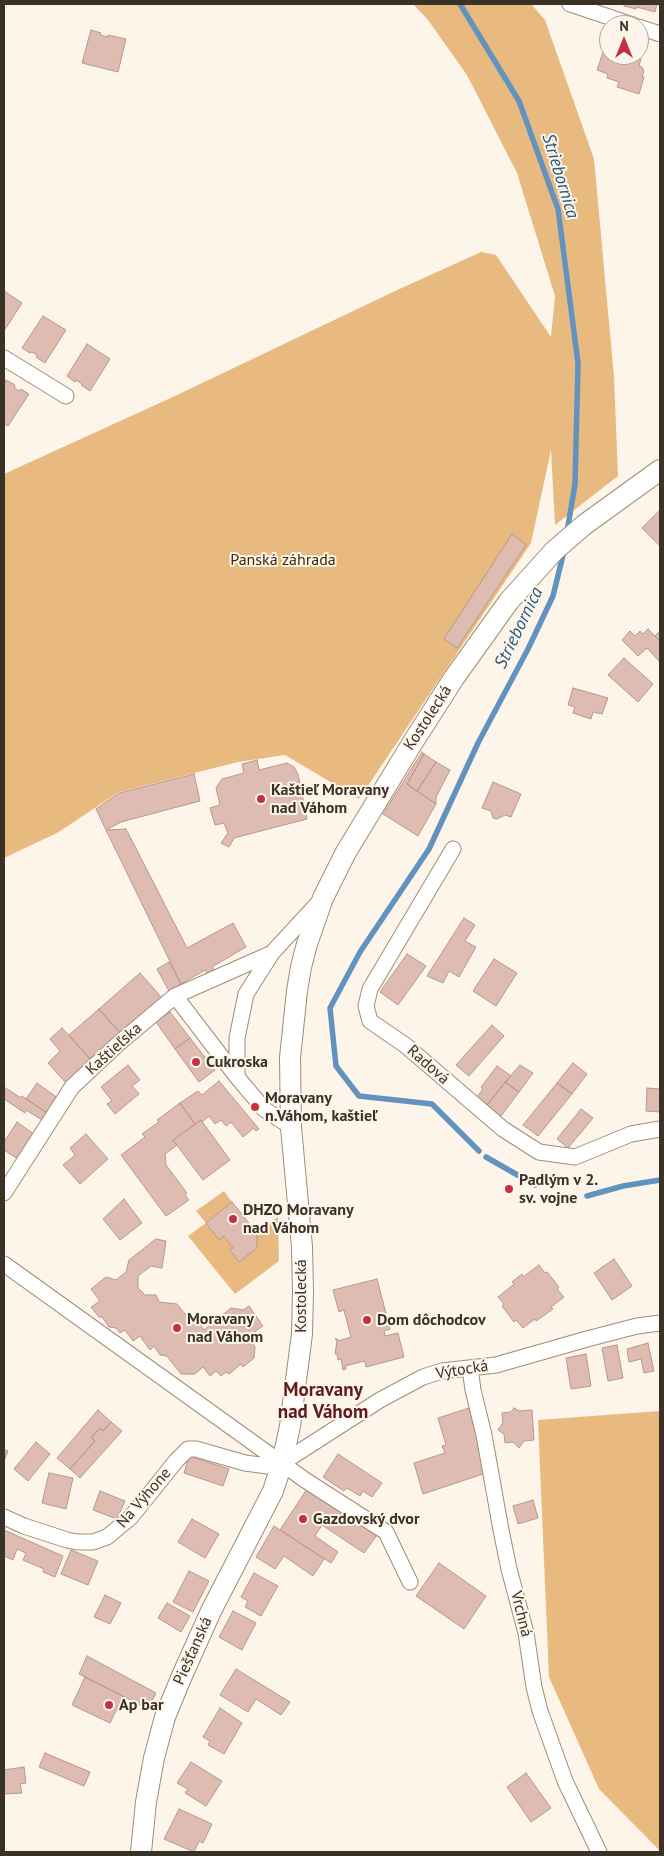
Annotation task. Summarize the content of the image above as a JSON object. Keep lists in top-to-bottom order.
{
  "streets": {
    "main road": ["Kostolecká", "Piešťanská"],
    "street": [
      "Kaštieľska",
      "Radová",
      "Výtocká",
      "Na Výhone",
      "Vrchná"
    ]
  },
  "crossings": [
    ["Kostolecká", "Kaštieľska"],
    ["Kostolecká", "Výtocká"],
    ["Kostolecká", "Na Výhone"],
    ["Kostolecká", "Piešťanská"],
    ["Výtocká", "Na Výhone"],
    ["Výtocká", "Vrchná"],
    ["Výtocká", "Piešťanská"],
    ["Na Výhone", "Piešťanská"]
  ],
  "districts": ["Moravany nad Váhom"],
  "water": ["Striebornica"],
  "parks": ["Panská záhrada"],
  "places": [
    "Kaštieľ Moravany nad Váhom",
    "Cukroska",
    "Moravany n.Váhom, kaštieľ",
    "Padlým v 2. sv. vojne",
    "DHZO Moravany nad Váhom",
    "Dom dôchodcov",
    "Moravany nad Váhom",
    "Gazdovský dvor",
    "Ap bar"
  ],
  "north": "top"
}
